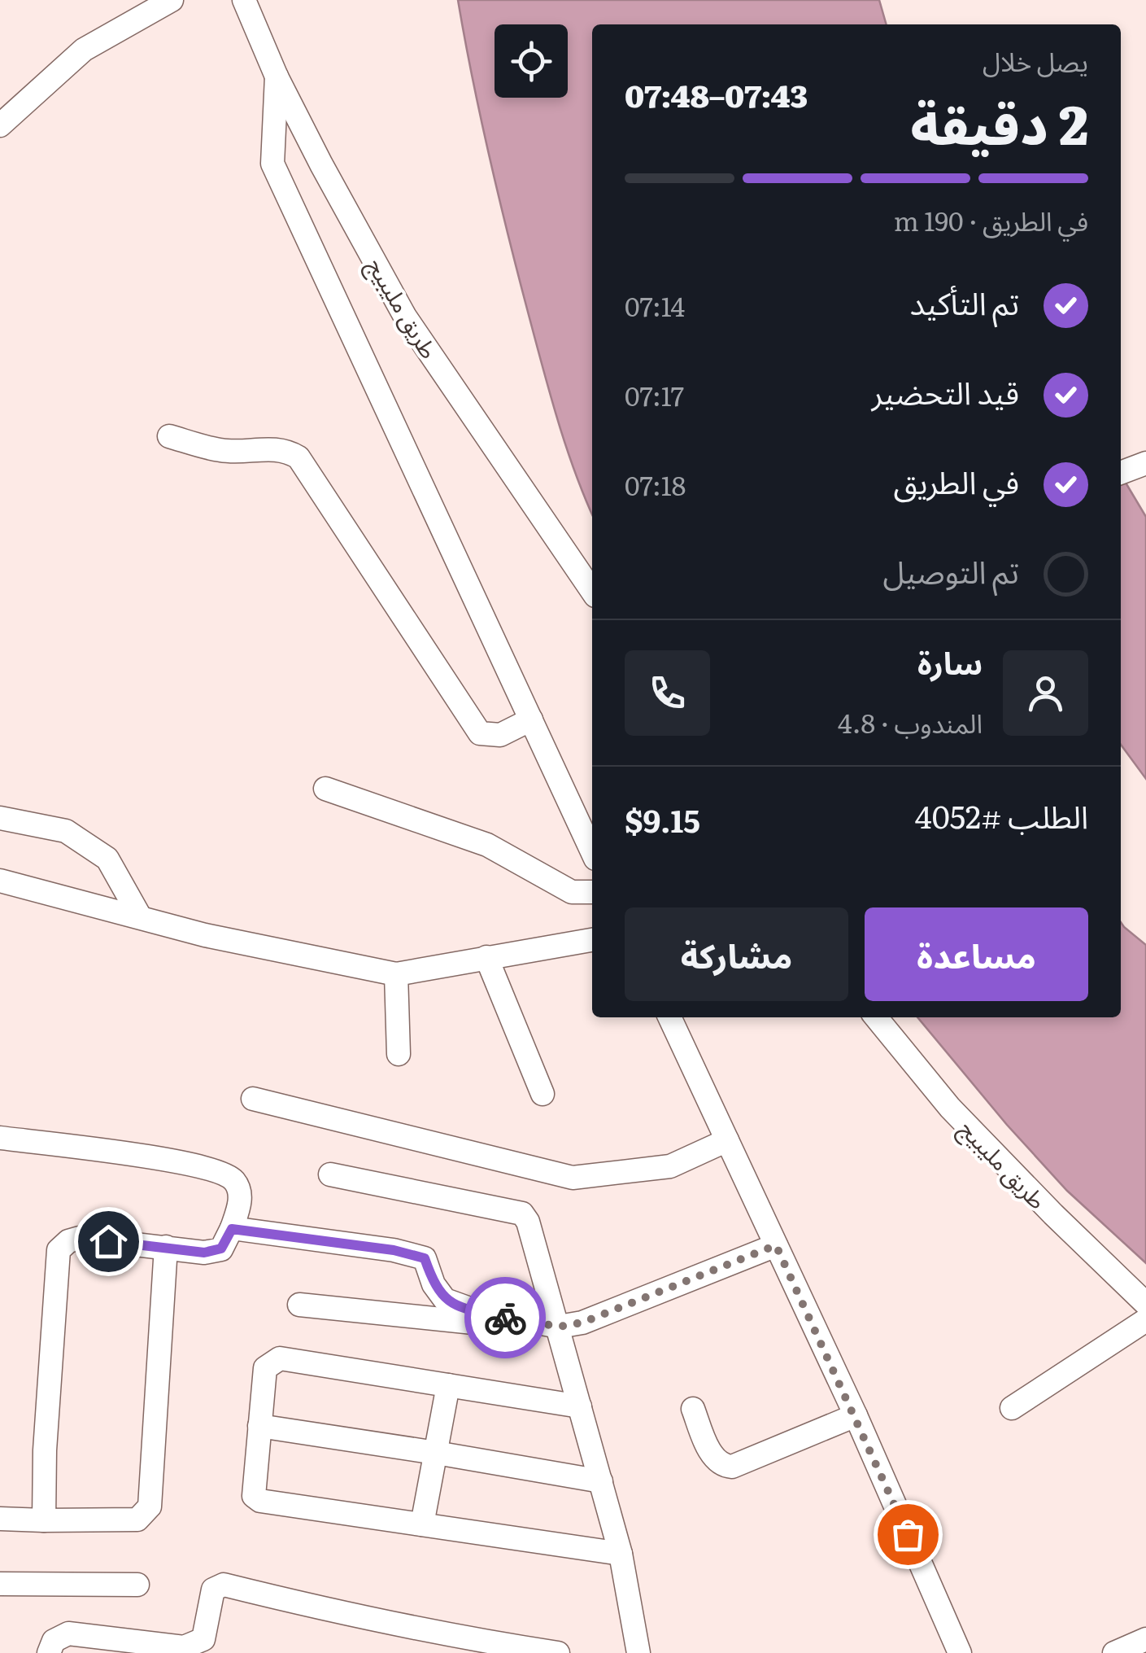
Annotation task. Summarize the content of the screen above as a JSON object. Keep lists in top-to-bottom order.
{
  "streets": {
    "street": ["طريق مليبيج"]
  },
  "page": {
    "heading": ["2 دقيقة", "يصل خلال", "07:43–07:48"],
    "panel": [
      "سارة",
      "المندوب · 4.8",
      "الطلب #4052",
      "$9.15"
    ],
    "bar": "في الطريق · 190 m",
    "list": [
      ["تم التأكيد", "07:14"],
      ["قيد التحضير", "07:17"],
      ["في الطريق", "07:18"],
      "تم التوصيل"
    ],
    "buttons": ["مساعدة", "مشاركة"]
  }
}
